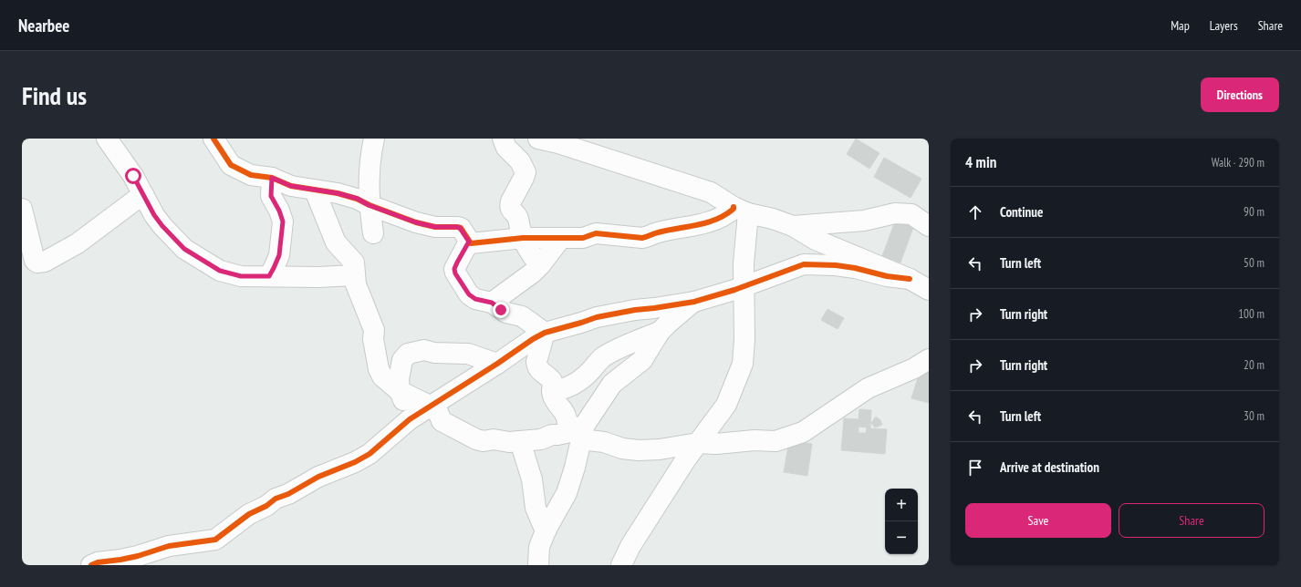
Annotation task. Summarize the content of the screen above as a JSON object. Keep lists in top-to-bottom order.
{
  "page": {
    "header": "Nearbee",
    "nav": ["Map", "Layers", "Share"],
    "buttons": [
      "Directions",
      ["Save", "Share"]
    ],
    "title": "Find us",
    "heading": ["4 min", "Walk · 290 m"],
    "list": [
      ["Continue", "90 m"],
      ["Turn left", "50 m"],
      ["Turn right", "100 m"],
      ["Turn right", "20 m"],
      ["Turn left", "30 m"],
      "Arrive at destination"
    ],
    "map_buttons": ["+", "−"]
  }
}
